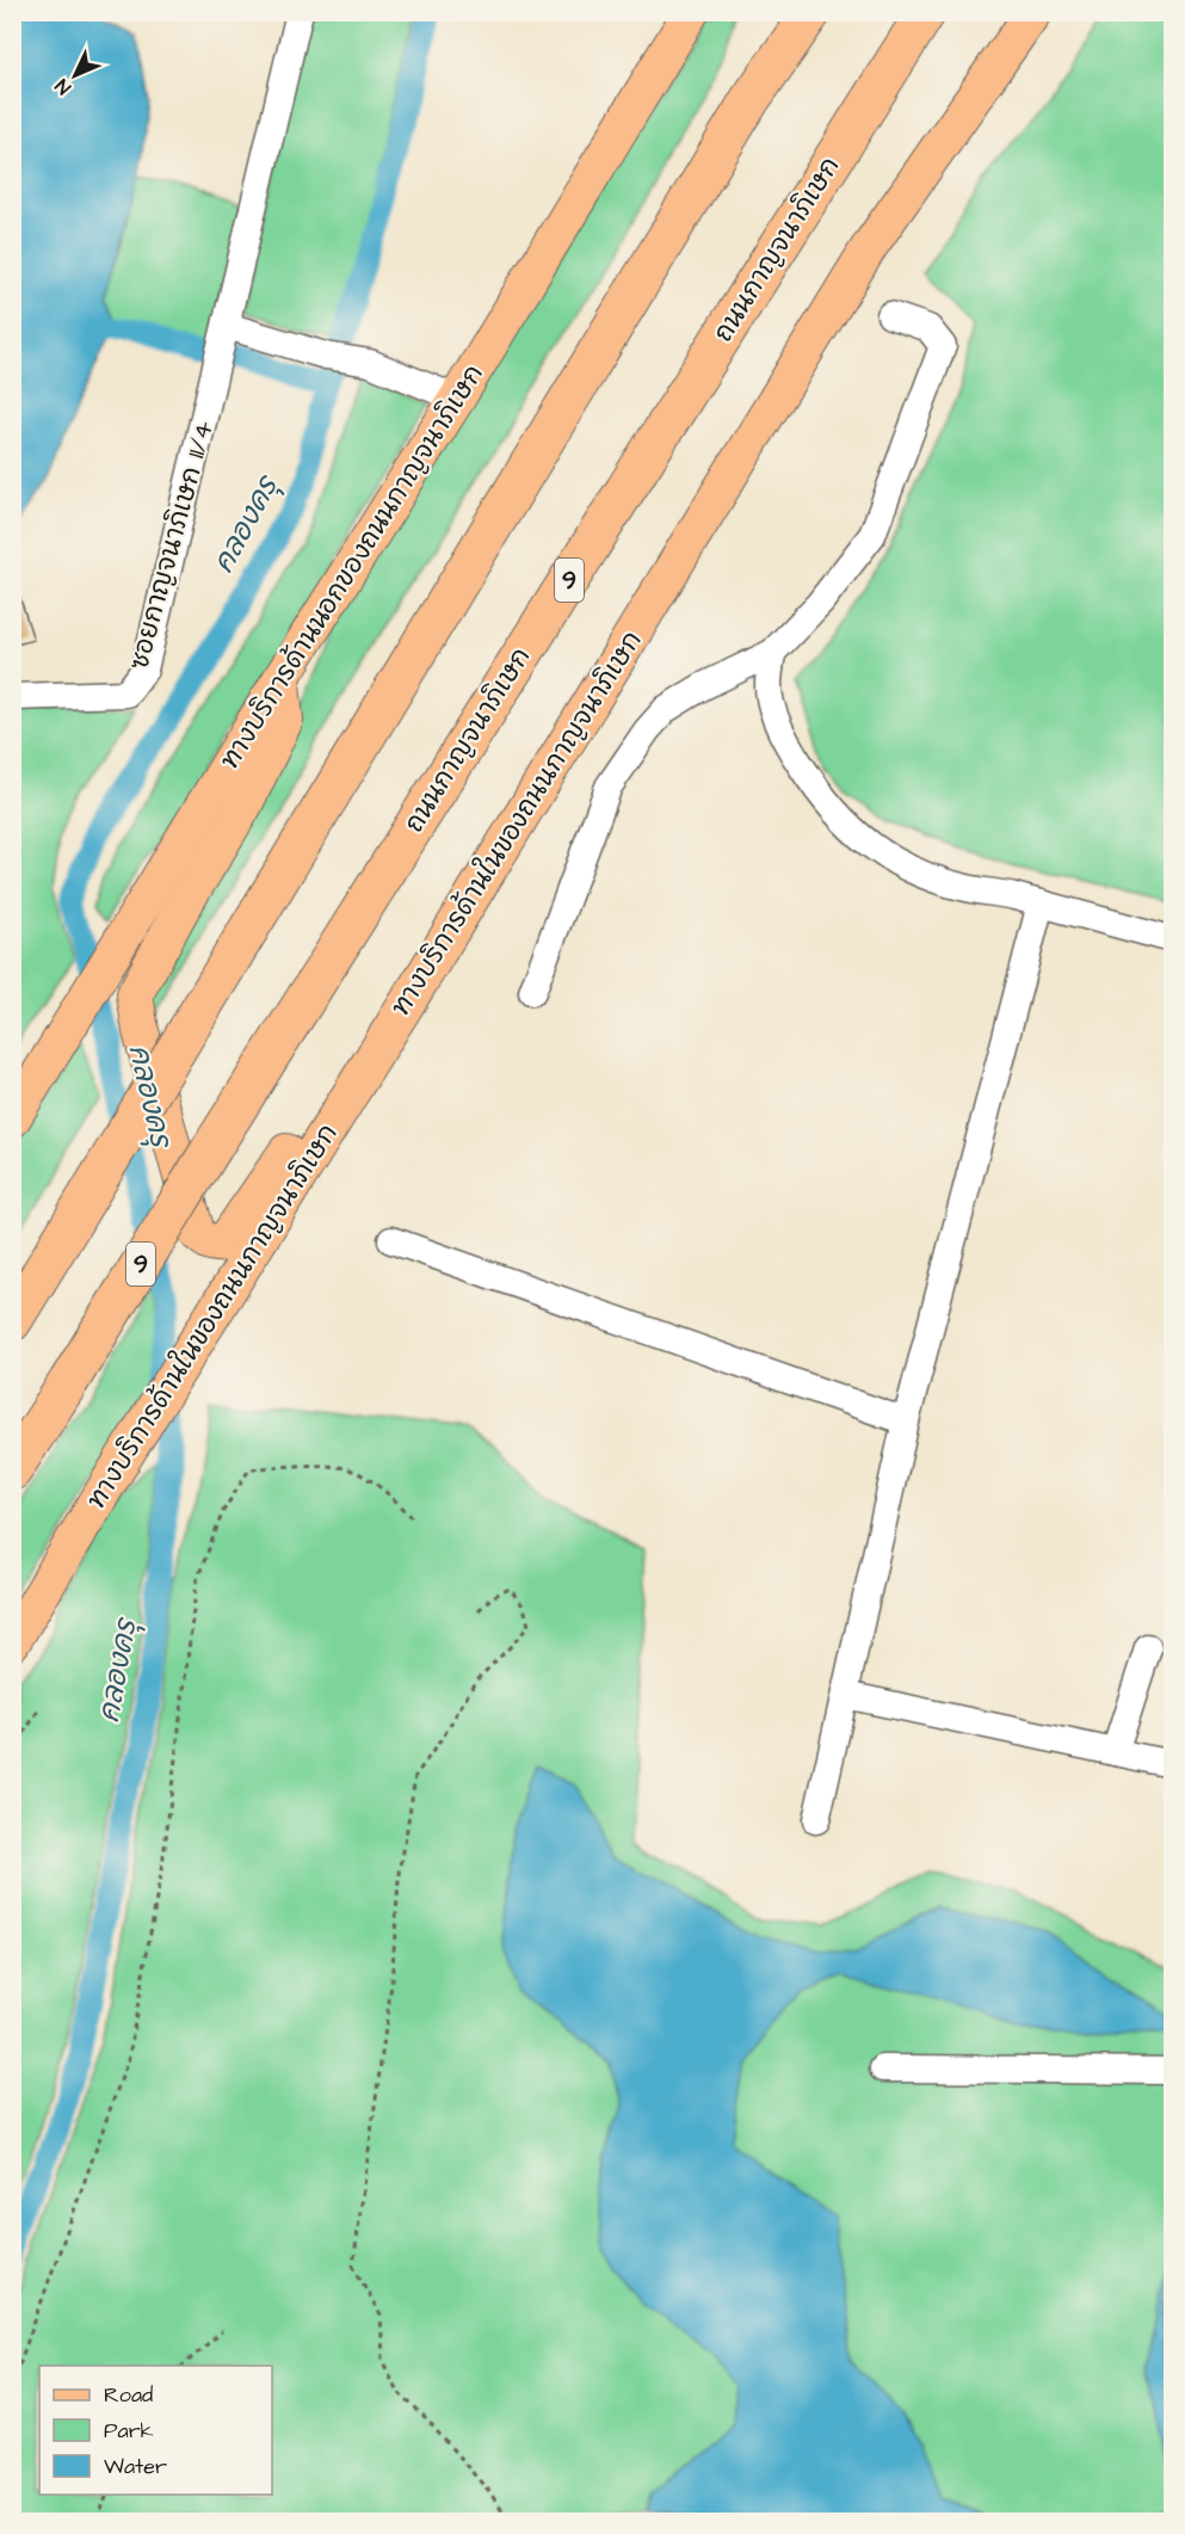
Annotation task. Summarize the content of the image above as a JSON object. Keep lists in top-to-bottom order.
{
  "streets": {
    "highway": ["ถนนกาญจนาภิเษก", "9"],
    "main road": ["ทางบริการด้านนอกของถนนกาญจนาภิเษก", "ทางบริการด้านในของถนนกาญจนาภิเษก"],
    "street": ["ซอยกาญจนาภิเษก 11/4"]
  },
  "water": ["คลองครุ"],
  "legend": ["Road", "Park", "Water"],
  "north": "bottom left"
}
